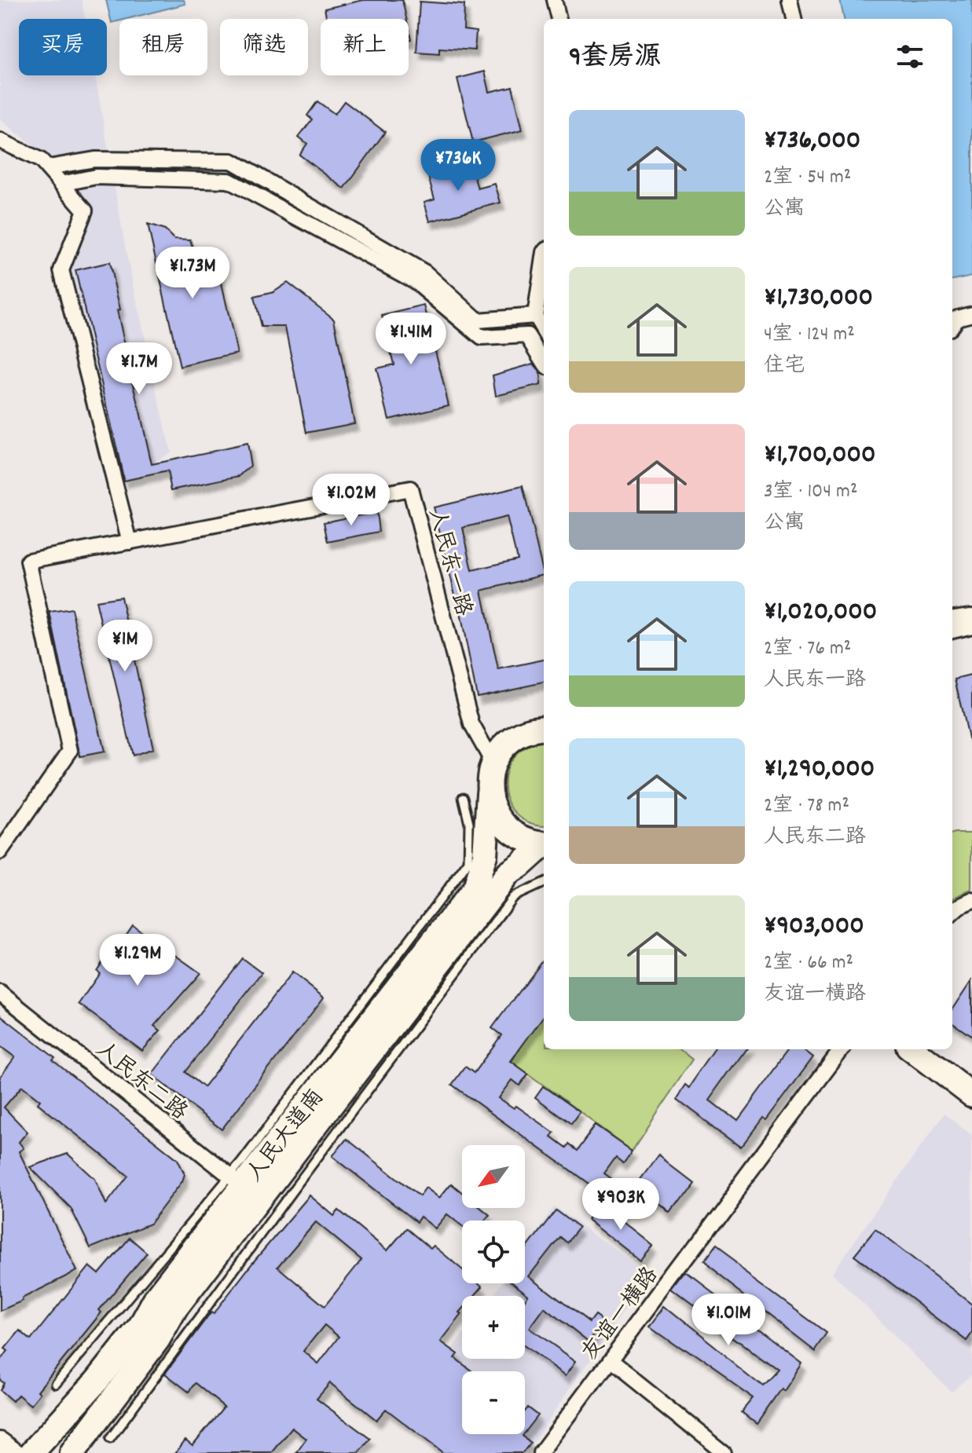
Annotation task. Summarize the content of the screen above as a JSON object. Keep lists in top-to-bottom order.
{
  "streets": {
    "main road": ["人民大道南"],
    "street": ["人民东一路", "人民东二路", "友谊一横路"]
  },
  "crossings": [
    ["人民东一路", "人民大道南"],
    ["人民东二路", "人民大道南"]
  ],
  "north": "bottom left",
  "page": {
    "chip": [
      "买房",
      "租房",
      "筛选",
      "新上"
    ],
    "heading": "9套房源",
    "list": [
      {
        "name": "¥736,000",
        "note": "2室 · 54 m² · 公寓"
      },
      {
        "name": "¥1,730,000",
        "note": "4室 · 124 m² · 住宅"
      },
      {
        "name": "¥1,700,000",
        "note": "3室 · 104 m² · 公寓"
      },
      {
        "name": "¥1,020,000",
        "note": "2室 · 76 m² · 人民东一路"
      },
      {
        "name": "¥1,290,000",
        "note": "2室 · 78 m² · 人民东二路"
      },
      {
        "name": "¥903,000",
        "note": "2室 · 66 m² · 友谊一横路"
      }
    ],
    "price": [
      "¥736K",
      "¥1.73M",
      "¥1.41M",
      "¥1.7M",
      "¥1.02M",
      "¥1M",
      "¥1.29M",
      "¥903K",
      "¥1.01M"
    ],
    "map_buttons": ["+", "−"]
  }
}
